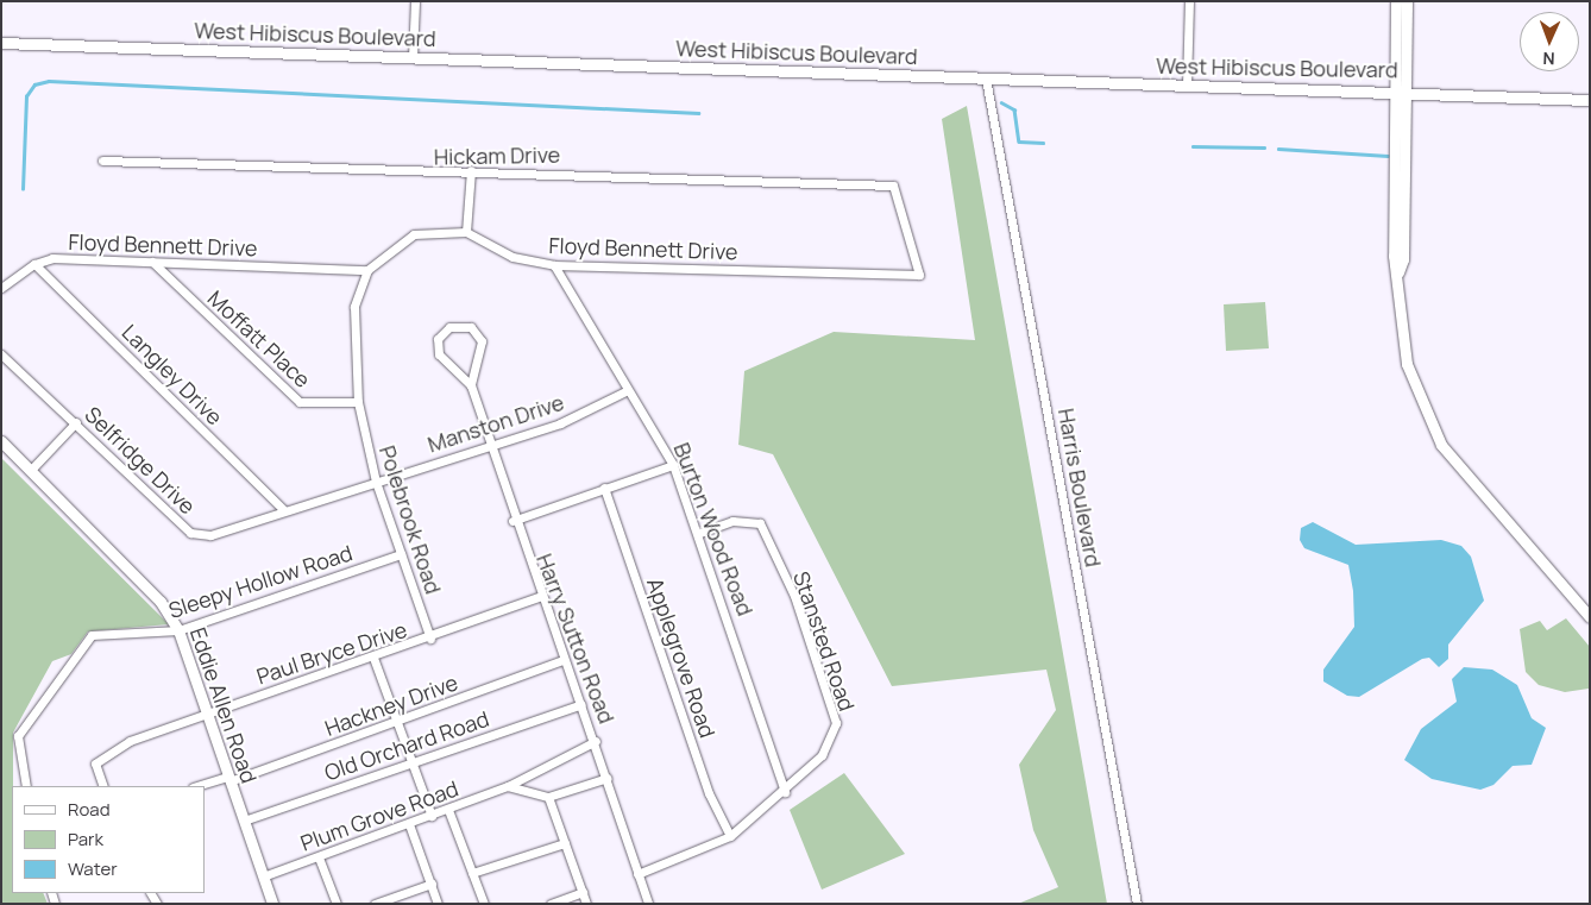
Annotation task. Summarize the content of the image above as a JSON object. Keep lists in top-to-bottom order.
{
  "streets": {
    "street": [
      "West Hibiscus Boulevard",
      "Hickam Drive",
      "Floyd Bennett Drive",
      "Moffatt Place",
      "Langley Drive",
      "Manston Drive",
      "Selfridge Drive",
      "Harris Boulevard",
      "Polebrook Road",
      "Burton Wood Road",
      "Sleepy Hollow Road",
      "Harry Sutton Road",
      "Stansted Road",
      "Paul Bryce Drive",
      "Applegrove Road",
      "Eddie Allen Road",
      "Hackney Drive",
      "Old Orchard Road",
      "Plum Grove Road"
    ]
  },
  "crossings": [
    ["West Hibiscus Boulevard", "Harris Boulevard"],
    ["Hickam Drive", "Floyd Bennett Drive"],
    ["Floyd Bennett Drive", "Moffatt Place"],
    ["Floyd Bennett Drive", "Langley Drive"],
    ["Floyd Bennett Drive", "Polebrook Road"],
    ["Floyd Bennett Drive", "Burton Wood Road"],
    ["Moffatt Place", "Polebrook Road"],
    ["Langley Drive", "Selfridge Drive"],
    ["Manston Drive", "Selfridge Drive"],
    ["Manston Drive", "Polebrook Road"],
    ["Manston Drive", "Burton Wood Road"],
    ["Manston Drive", "Harry Sutton Road"],
    ["Selfridge Drive", "Polebrook Road"],
    ["Polebrook Road", "Sleepy Hollow Road"],
    ["Polebrook Road", "Paul Bryce Drive"],
    ["Burton Wood Road", "Stansted Road"],
    ["Sleepy Hollow Road", "Eddie Allen Road"],
    ["Harry Sutton Road", "Stansted Road"],
    ["Harry Sutton Road", "Paul Bryce Drive"],
    ["Harry Sutton Road", "Hackney Drive"],
    ["Harry Sutton Road", "Old Orchard Road"],
    ["Harry Sutton Road", "Plum Grove Road"],
    ["Stansted Road", "Applegrove Road"],
    ["Paul Bryce Drive", "Eddie Allen Road"],
    ["Eddie Allen Road", "Hackney Drive"],
    ["Eddie Allen Road", "Old Orchard Road"],
    ["Eddie Allen Road", "Plum Grove Road"]
  ],
  "legend": ["Road", "Park", "Water"],
  "north": "bottom"
}
